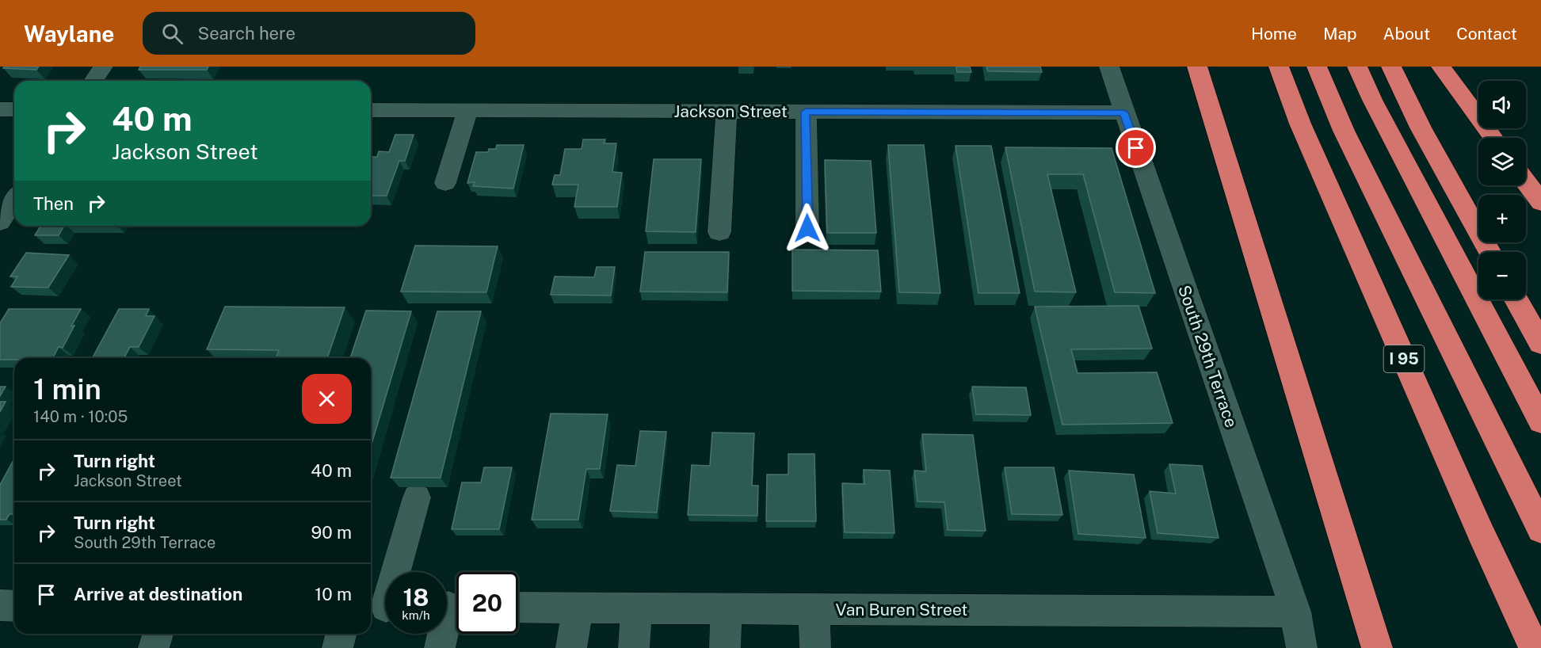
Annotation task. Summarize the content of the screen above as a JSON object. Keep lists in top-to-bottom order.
{
  "streets": {
    "highway": ["I 95"],
    "street": ["Jackson Street", "South 29th Terrace", "Van Buren Street"]
  },
  "crossings": [
    ["Jackson Street", "South 29th Terrace"],
    ["South 29th Terrace", "Van Buren Street"]
  ],
  "page": {
    "header": "Waylane",
    "search": "Search here",
    "nav": [
      "Home",
      "Map",
      "About",
      "Contact"
    ],
    "map_buttons": ["+", "−"],
    "turn": ["40 m", "Jackson Street"],
    "then": "Then",
    "heading": ["1 min", "140 m · 10:05"],
    "list": [
      {
        "name": "Turn right",
        "note": "Jackson Street",
        "value": "40 m"
      },
      {
        "name": "Turn right",
        "note": "South 29th Terrace",
        "value": "90 m"
      },
      {
        "name": "Arrive at destination",
        "value": "10 m"
      }
    ],
    "speed": "18 km/h",
    "limit": "20"
  }
}
